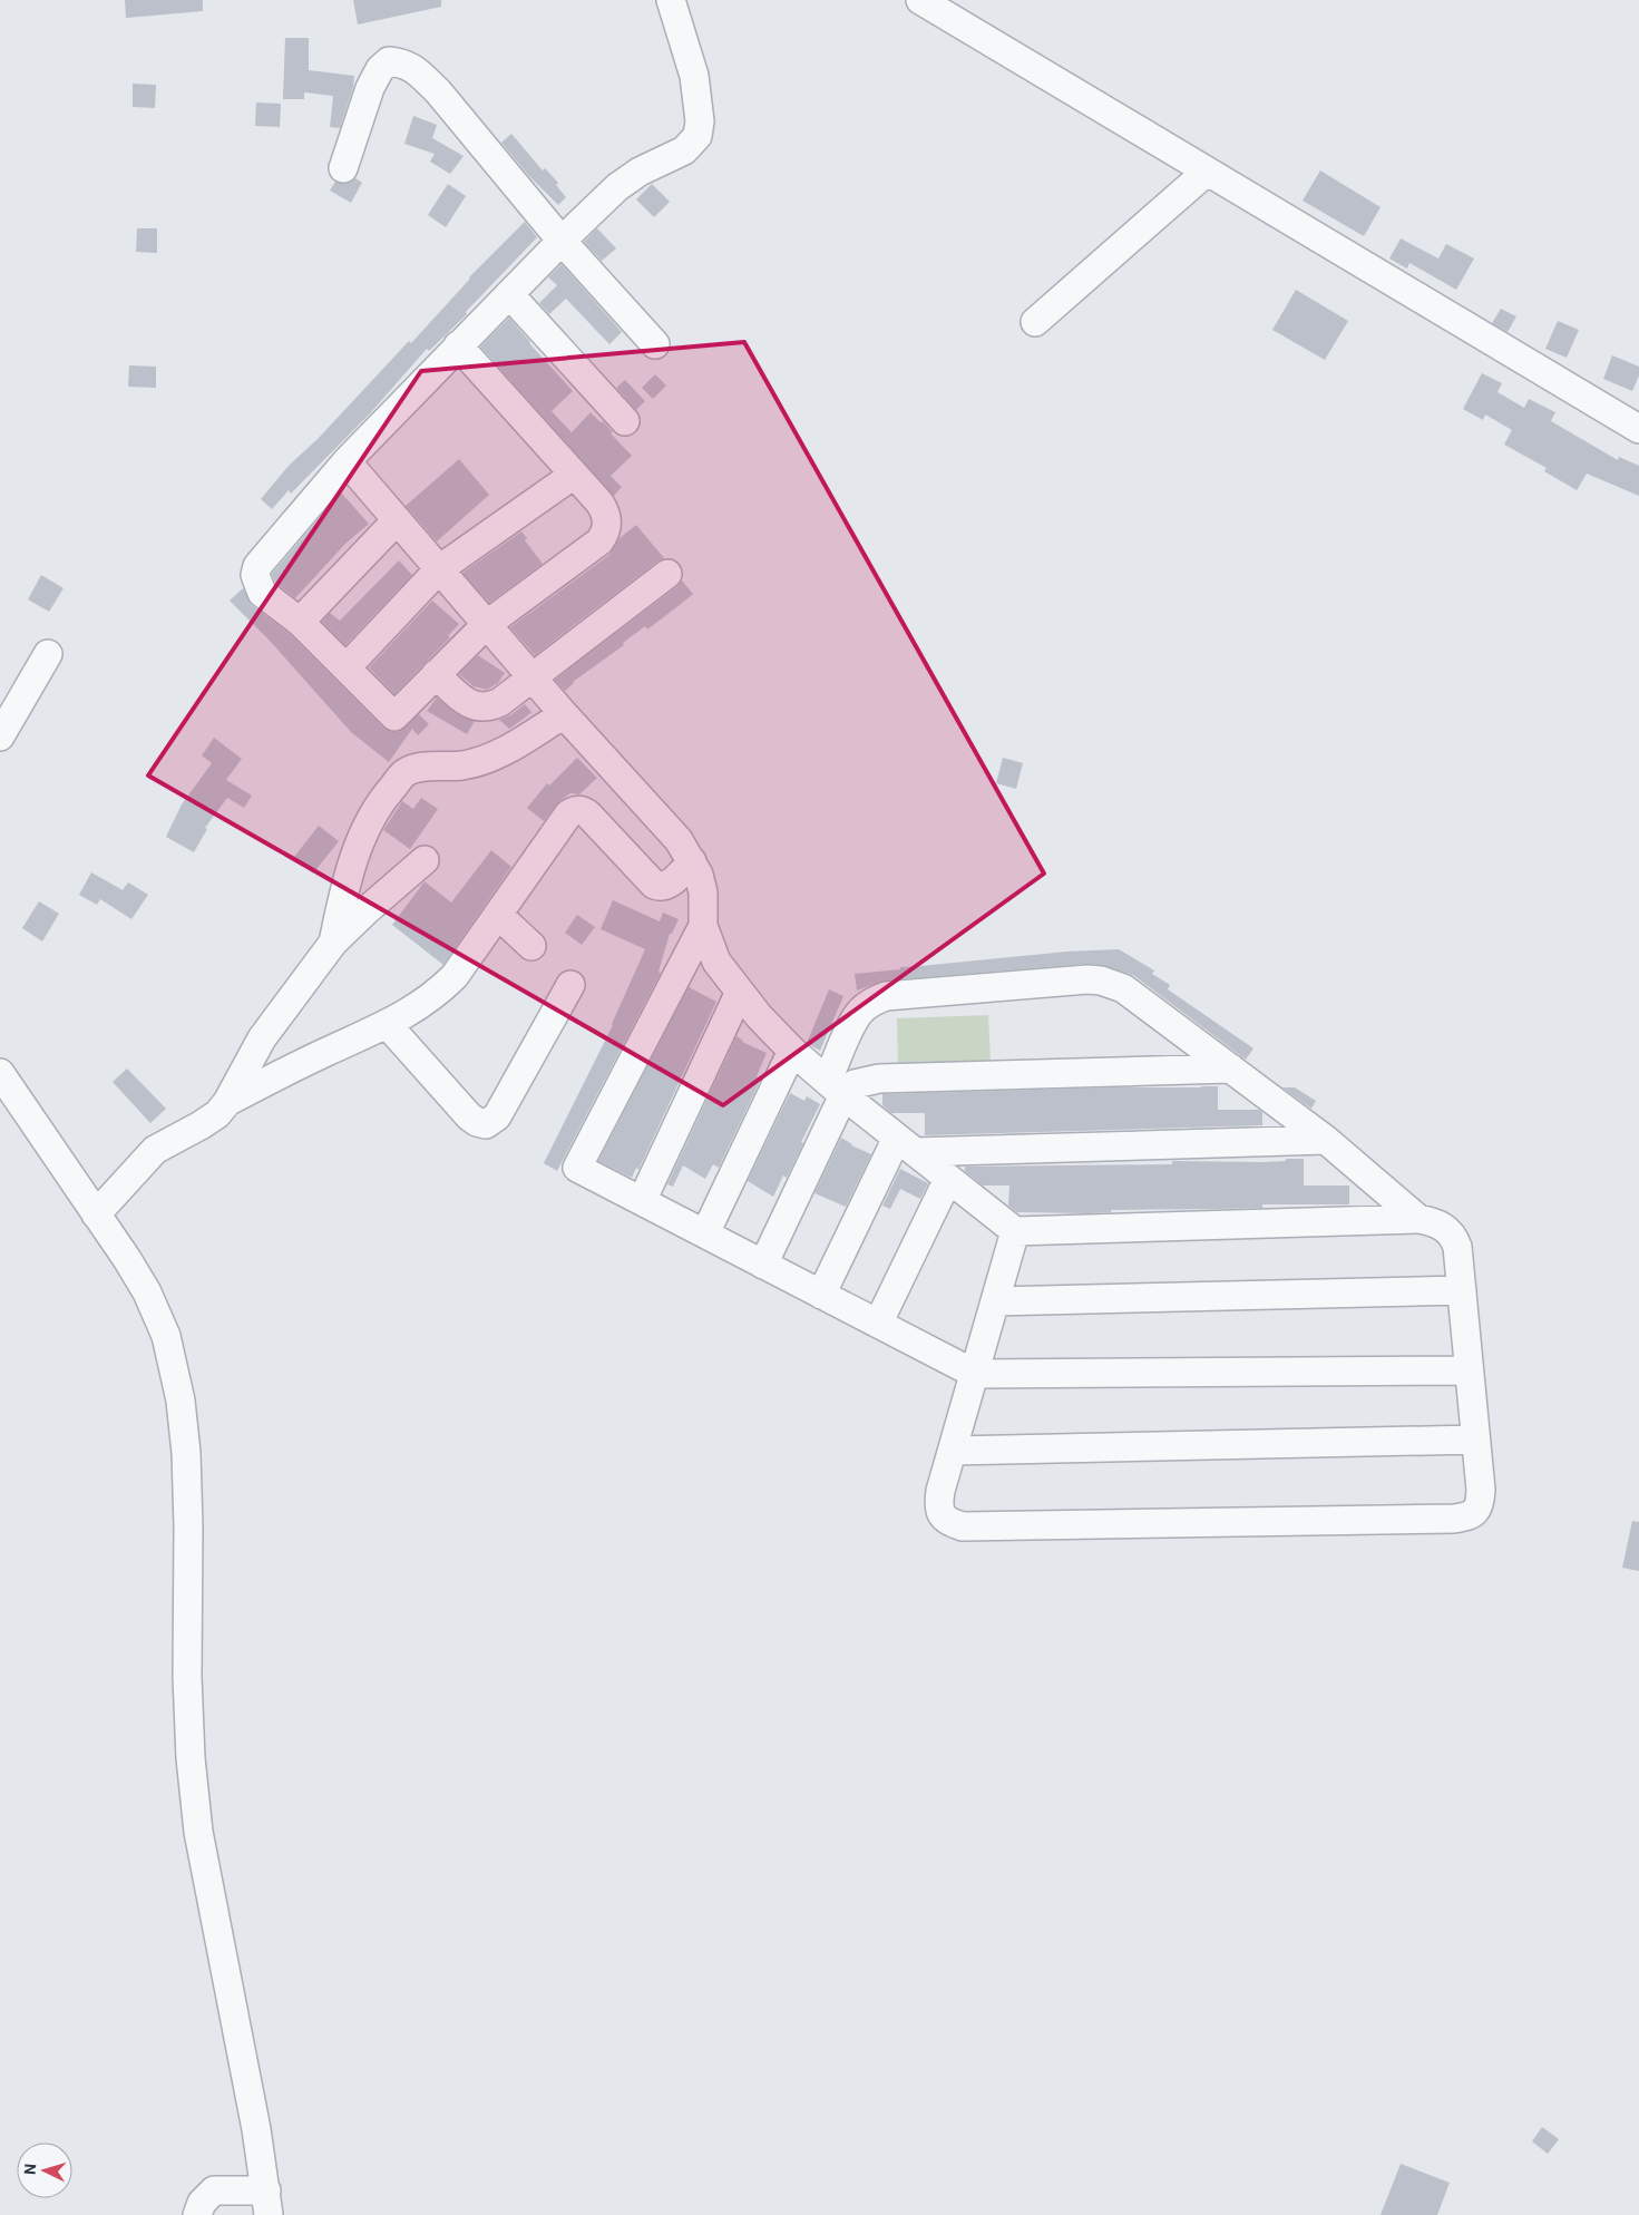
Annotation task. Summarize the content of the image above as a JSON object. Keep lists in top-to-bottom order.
{
  "north": "left"
}
